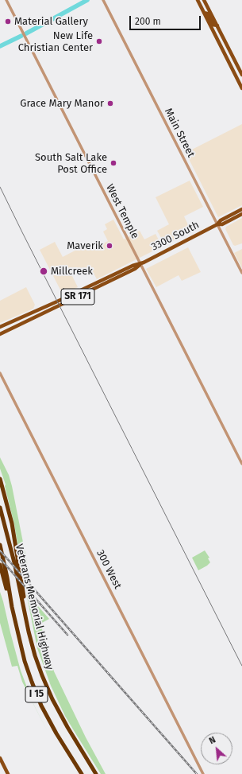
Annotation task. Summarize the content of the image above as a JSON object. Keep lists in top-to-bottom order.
{
  "streets": {
    "highway": ["Veterans Memorial Highway", "I 15"],
    "main road": ["3300 South", "SR 171"],
    "street": ["Main Street", "West Temple", "300 West"]
  },
  "crossings": [
    ["Main Street", "3300 South"],
    ["West Temple", "3300 South"]
  ],
  "places": [
    "Material Gallery",
    "New Life Christian Center",
    "Grace Mary Manor",
    "South Salt Lake Post Office",
    "Maverik",
    "Millcreek"
  ],
  "scale_bar": "200 m",
  "north": "top left"
}
